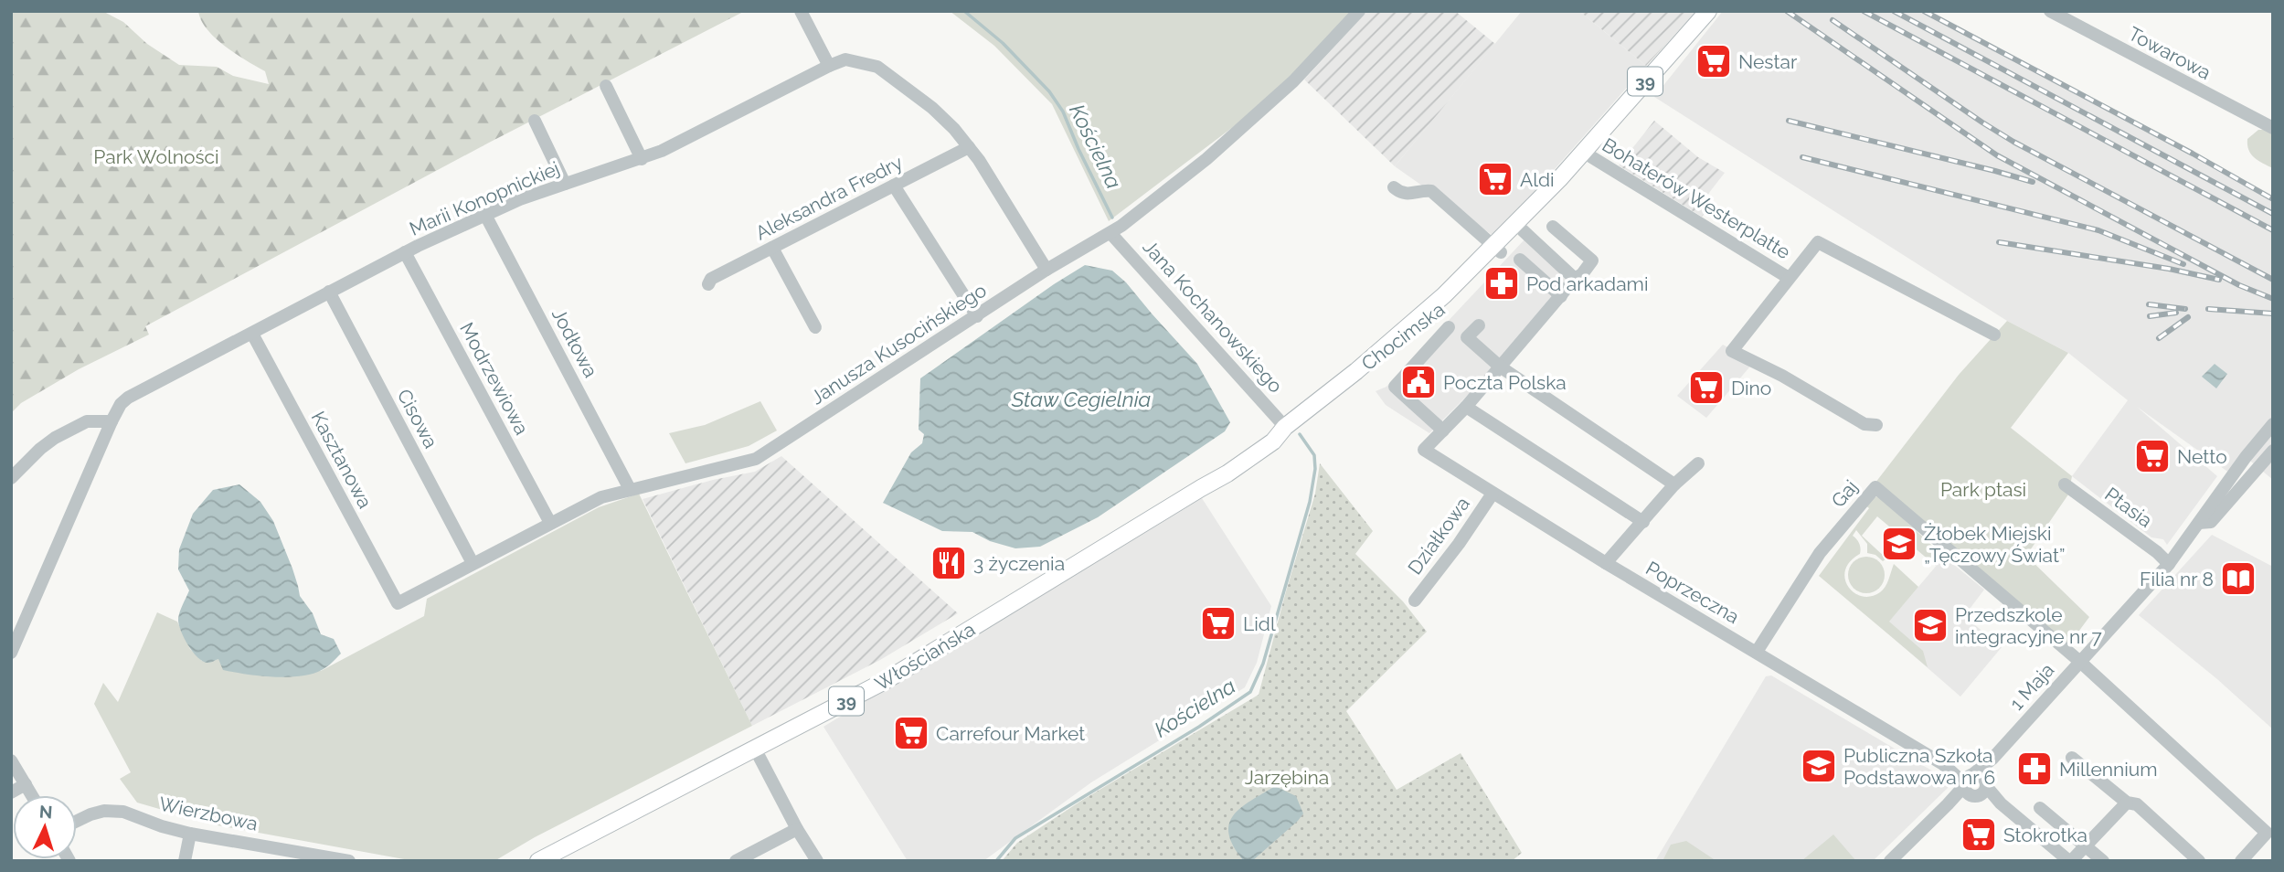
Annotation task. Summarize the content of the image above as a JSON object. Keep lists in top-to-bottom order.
{
  "streets": {
    "main road": ["39", "Chocimska", "Włościańska"],
    "street": [
      "Towarowa",
      "Aleksandra Fredry",
      "Marii Konopnickiej",
      "Bohaterów Westerplatte",
      "Jana Kochanowskiego",
      "Jodłowa",
      "Janusza Kusocińskiego",
      "Modrzewiowa",
      "Cisowa",
      "Kasztanowa",
      "Gaj",
      "Ptasia",
      "Działkowa",
      "Poprzeczna",
      "1 Maja",
      "Wierzbowa"
    ]
  },
  "crossings": [
    ["Aleksandra Fredry", "Marii Konopnickiej"],
    ["Marii Konopnickiej", "Jodłowa"],
    ["Marii Konopnickiej", "Janusza Kusocińskiego"],
    ["Marii Konopnickiej", "Modrzewiowa"],
    ["Marii Konopnickiej", "Cisowa"],
    ["Marii Konopnickiej", "Kasztanowa"],
    ["Bohaterów Westerplatte", "Chocimska"],
    ["Jana Kochanowskiego", "Janusza Kusocińskiego"],
    ["Jana Kochanowskiego", "Włościańska"],
    ["Chocimska", "Włościańska"],
    ["Jodłowa", "Janusza Kusocińskiego"],
    ["Janusza Kusocińskiego", "Modrzewiowa"],
    ["Janusza Kusocińskiego", "Cisowa"],
    ["Janusza Kusocińskiego", "Kasztanowa"],
    ["Gaj", "Poprzeczna"],
    ["Gaj", "1 Maja"],
    ["Ptasia", "1 Maja"],
    ["Działkowa", "Poprzeczna"],
    ["Poprzeczna", "1 Maja"]
  ],
  "water": ["Kościelna", "Staw Cegielnia"],
  "parks": ["Park Wolności", "Park ptasi", "Jarzębina"],
  "places": {
    "supermarket": [
      "Nestar",
      "Aldi",
      "Dino",
      "Netto",
      "Lidl",
      "Carrefour Market",
      "Stokrotka"
    ],
    "pharmacy": ["Pod arkadami", "Millennium"],
    "public building": ["Poczta Polska"],
    "school or university": ["Żłobek Miejski „Tęczowy Świat”", "Przedszkole integracyjne nr 7", "Publiczna Szkoła Podstawowa nr 6"],
    "restaurant": ["3 życzenia"],
    "library": ["Filia nr 8"]
  },
  "north": "top"
}
